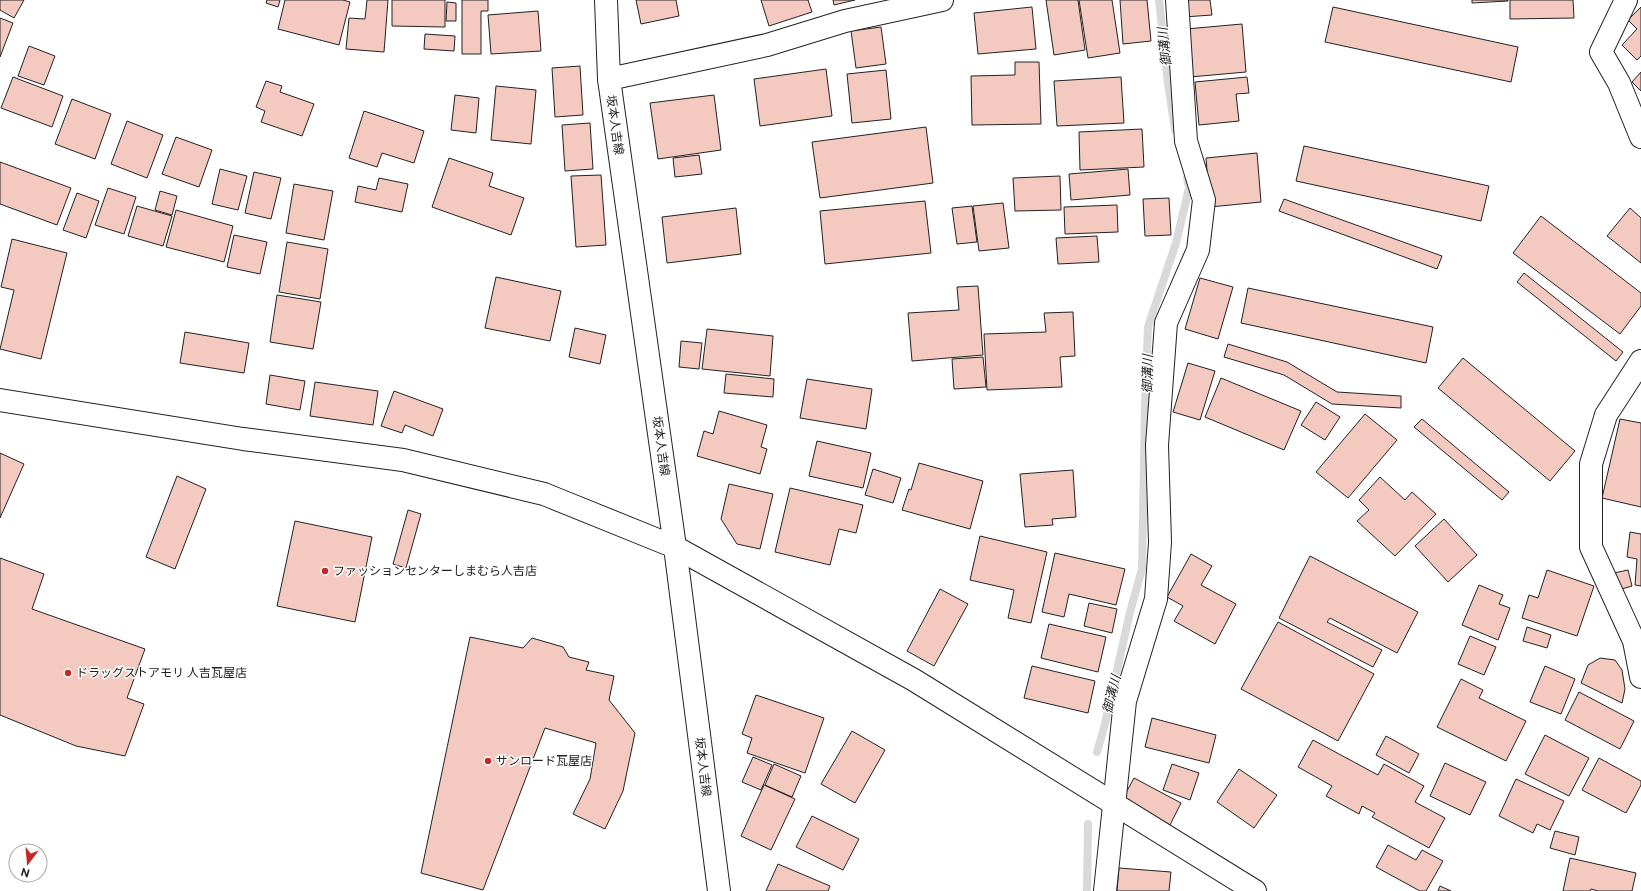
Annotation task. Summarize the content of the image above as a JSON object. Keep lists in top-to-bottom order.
{
  "streets": {
    "street": ["坂本人吉線"]
  },
  "water": ["御溝川"],
  "places": ["ファッションセンターしまむら人吉店", "ドラッグストアモリ 人吉瓦屋店", "サンロード瓦屋店"],
  "north": "bottom"
}
